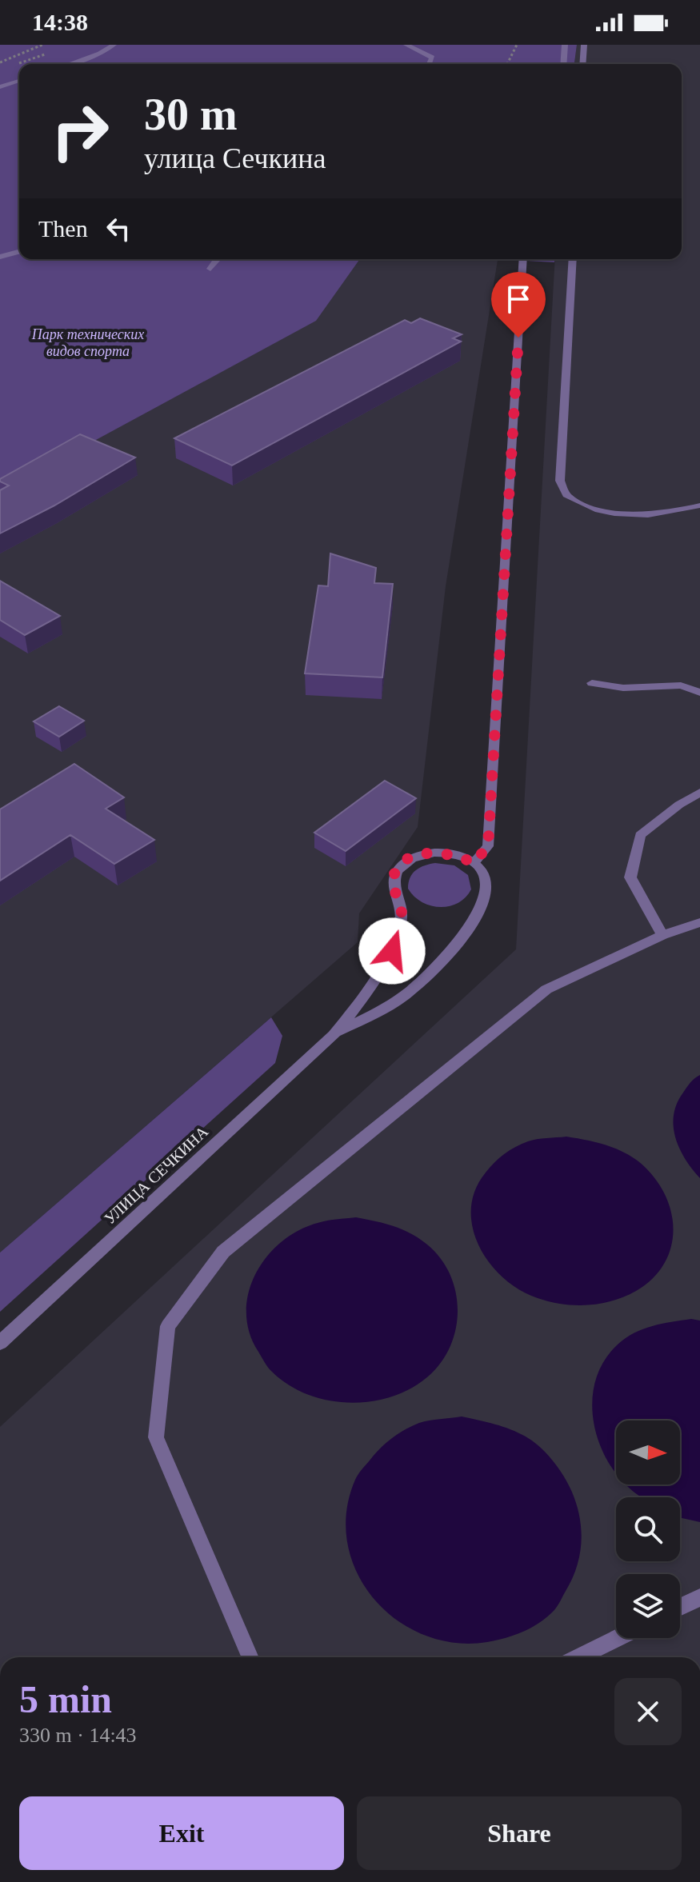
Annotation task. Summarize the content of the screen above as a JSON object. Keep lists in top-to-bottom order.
{
  "streets": {
    "street": ["УЛИЦА СЕЧКИНА"]
  },
  "parks": ["Парк технических видов спорта"],
  "north": "right",
  "page": {
    "status": "14:38",
    "turn": ["30 m", "улица Сечкина"],
    "then": "Then",
    "heading": ["5 min", "330 m · 14:43"],
    "buttons": ["Exit", "Share"]
  }
}
